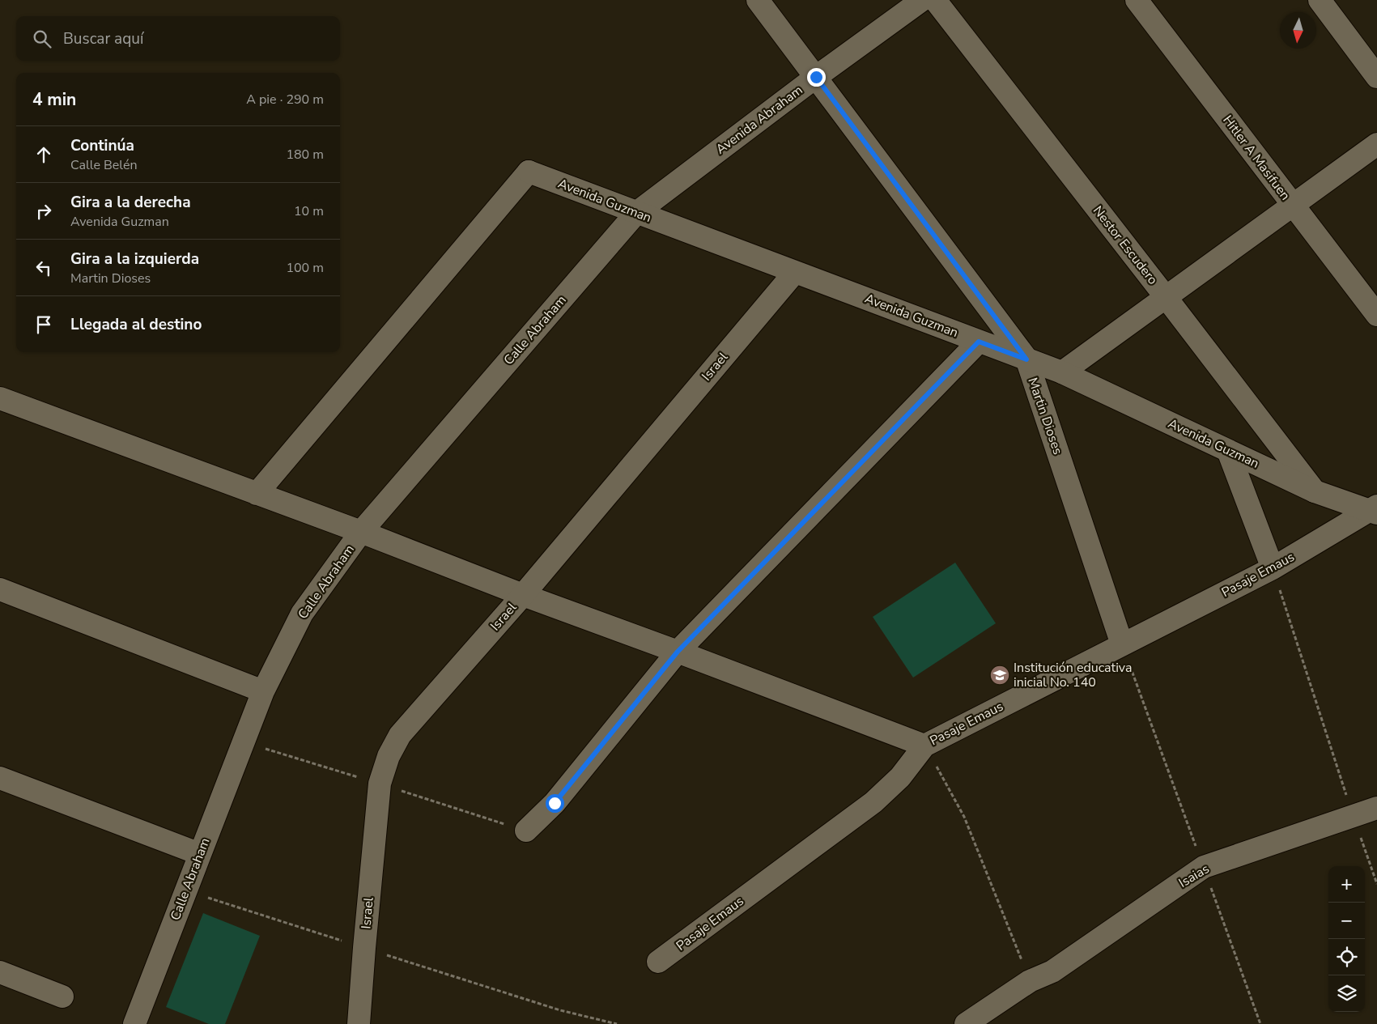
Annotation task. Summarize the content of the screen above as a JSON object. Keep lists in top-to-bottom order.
{
  "streets": {
    "street": [
      "Avenida Abraham",
      "Hitler A Masifuen",
      "Avenida Guzman",
      "Nestor Escudero",
      "Calle Abraham",
      "Israel",
      "Martin Dioses",
      "Pasaje Emaus",
      "Isaias"
    ]
  },
  "crossings": [
    ["Avenida Abraham", "Avenida Guzman"],
    ["Avenida Abraham", "Calle Abraham"],
    ["Avenida Abraham", "Martin Dioses"],
    ["Avenida Guzman", "Nestor Escudero"],
    ["Avenida Guzman", "Calle Abraham"],
    ["Avenida Guzman", "Israel"],
    ["Avenida Guzman", "Martin Dioses"],
    ["Avenida Guzman", "Pasaje Emaus"],
    ["Martin Dioses", "Pasaje Emaus"]
  ],
  "places": {
    "school or university": ["Institución educativa inicial No. 140"]
  },
  "north": "bottom",
  "page": {
    "search": "Buscar aquí",
    "heading": ["4 min", "A pie · 290 m"],
    "list": [
      ["Continúa", "Calle Belén", "180 m"],
      ["Gira a la derecha", "Avenida Guzman", "10 m"],
      ["Gira a la izquierda", "Martin Dioses", "100 m"],
      "Llegada al destino"
    ],
    "map_buttons": ["+", "−"]
  }
}
